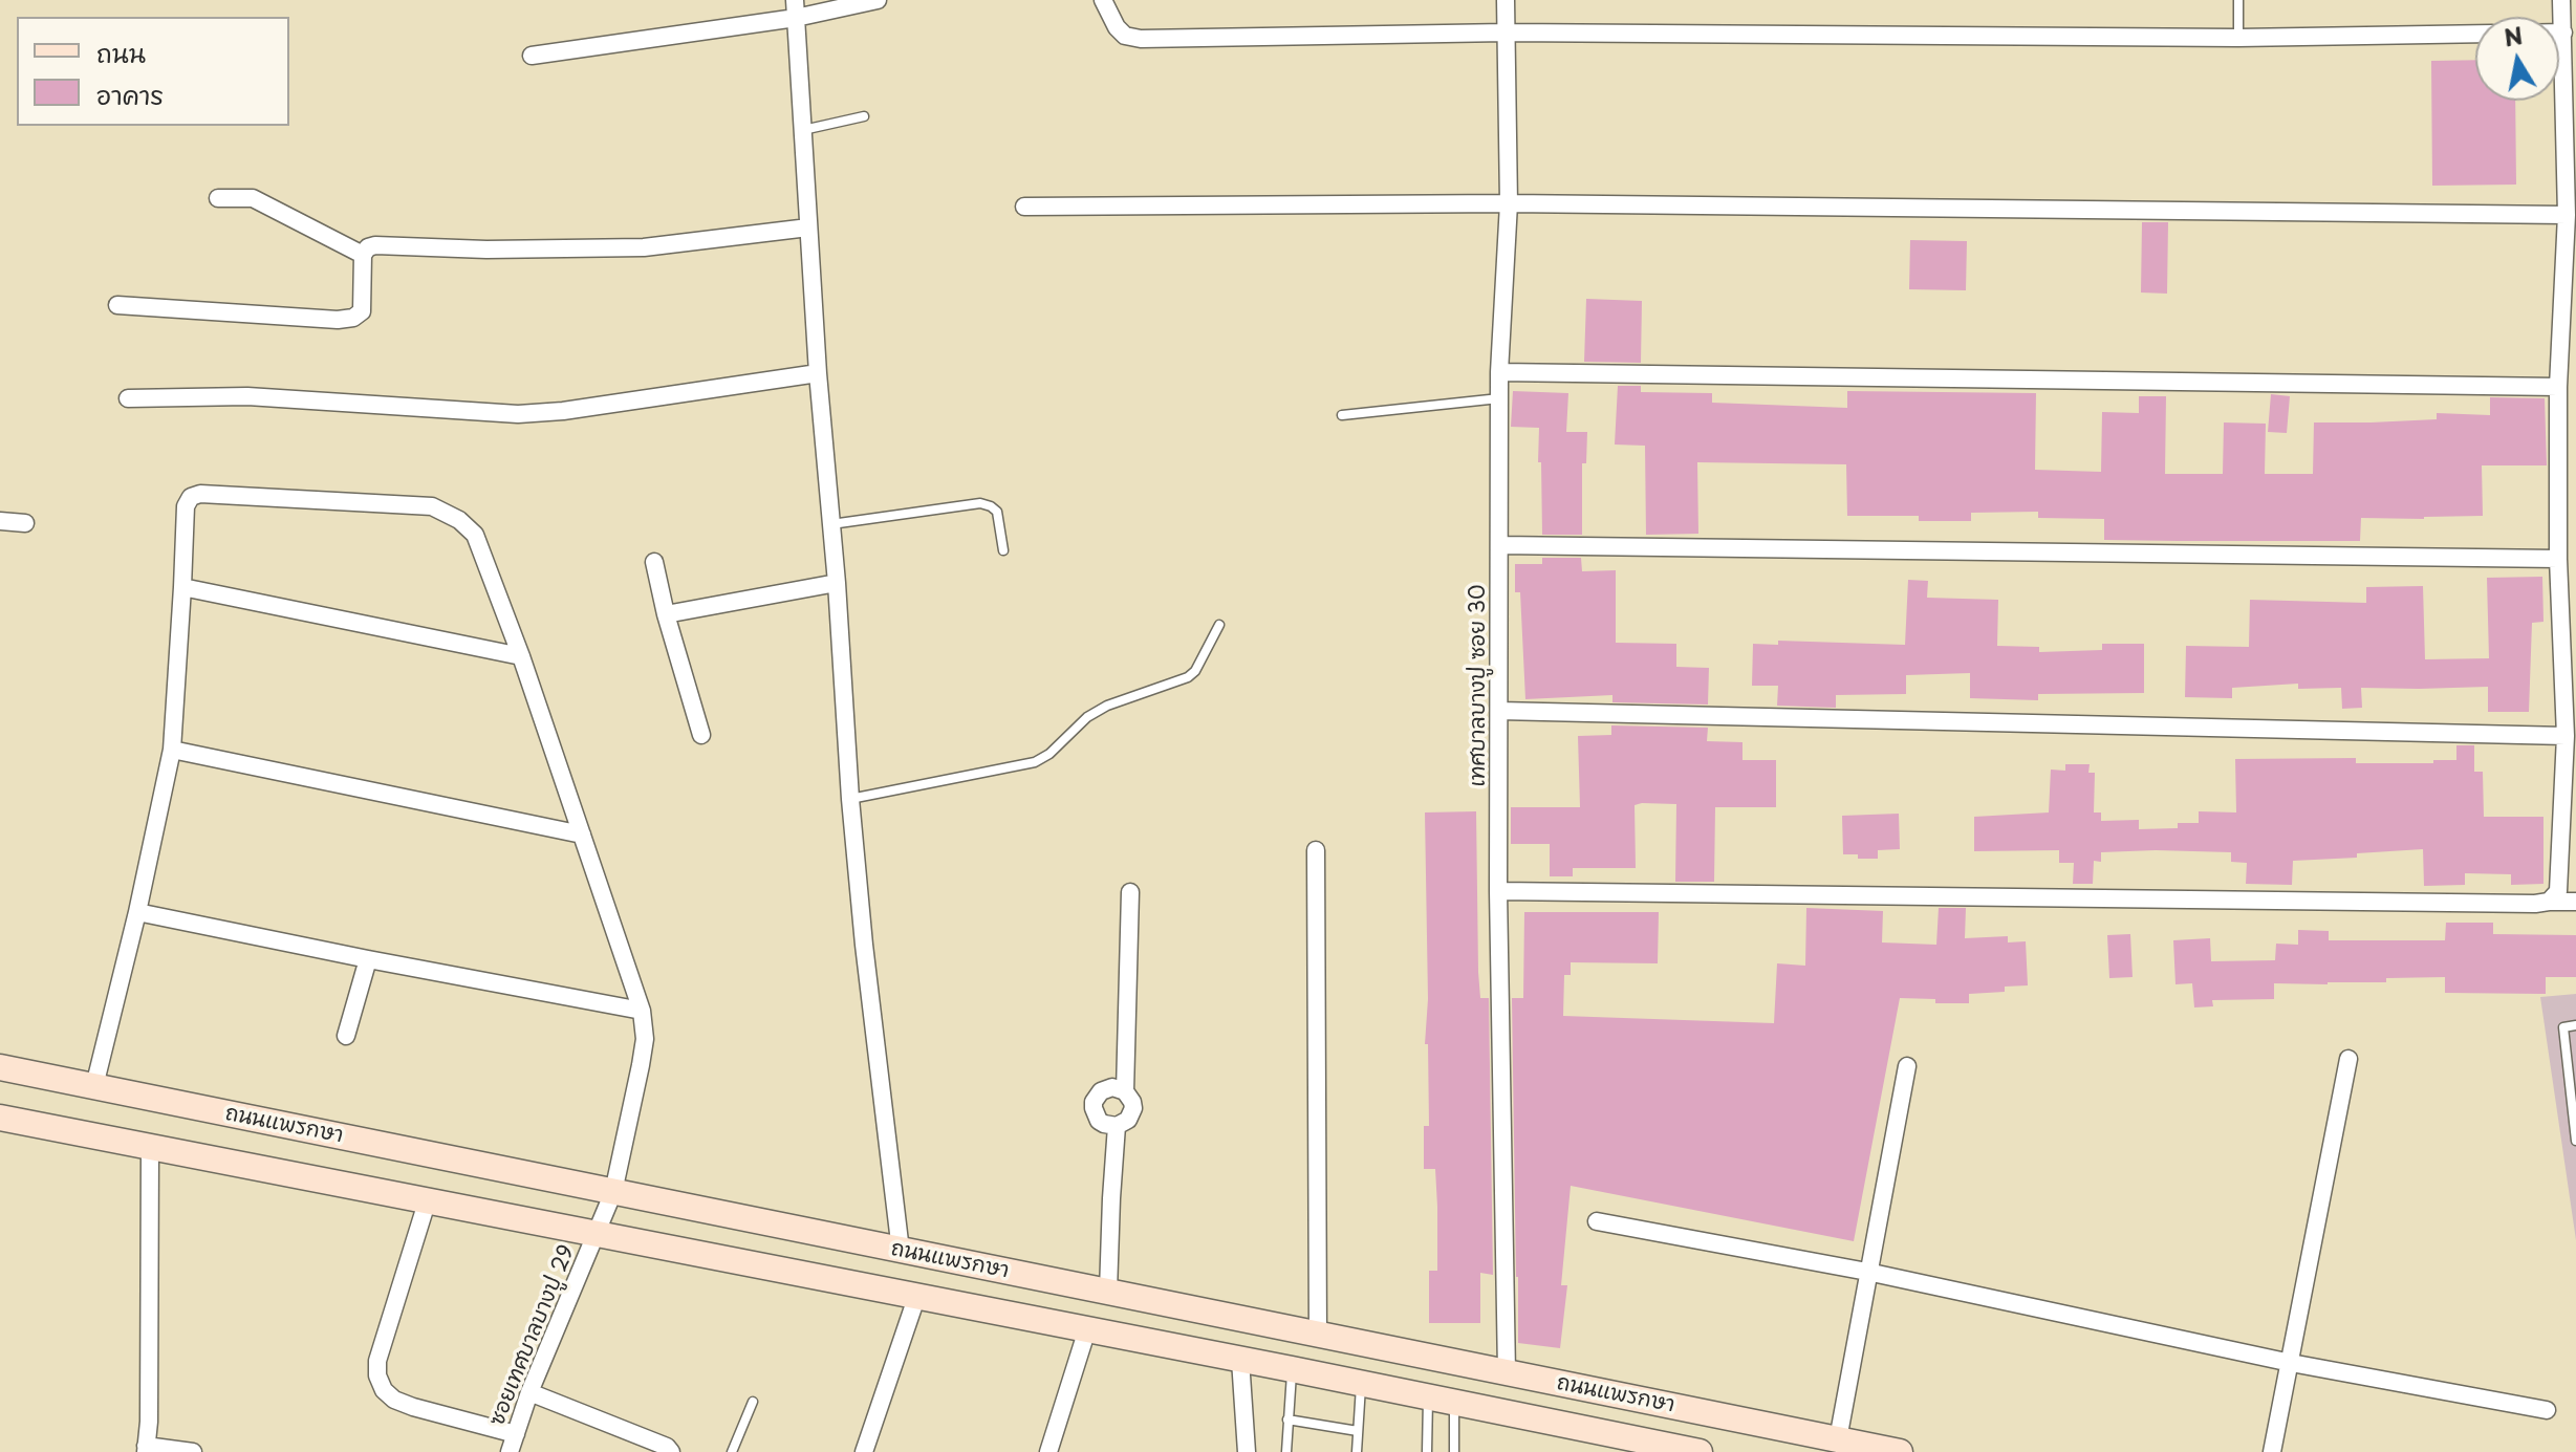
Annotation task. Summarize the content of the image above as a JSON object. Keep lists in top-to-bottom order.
{
  "streets": {
    "main road": ["ถนนแพรกษา"],
    "street": ["เทศบาลบางปู ซอย 30", "ซอยเทศบาลบางปู 29"]
  },
  "crossings": [
    ["เทศบาลบางปู ซอย 30", "ถนนแพรกษา"],
    ["ถนนแพรกษา", "ซอยเทศบาลบางปู 29"]
  ],
  "legend": ["ถนน", "อาคาร"],
  "north": "top"
}
